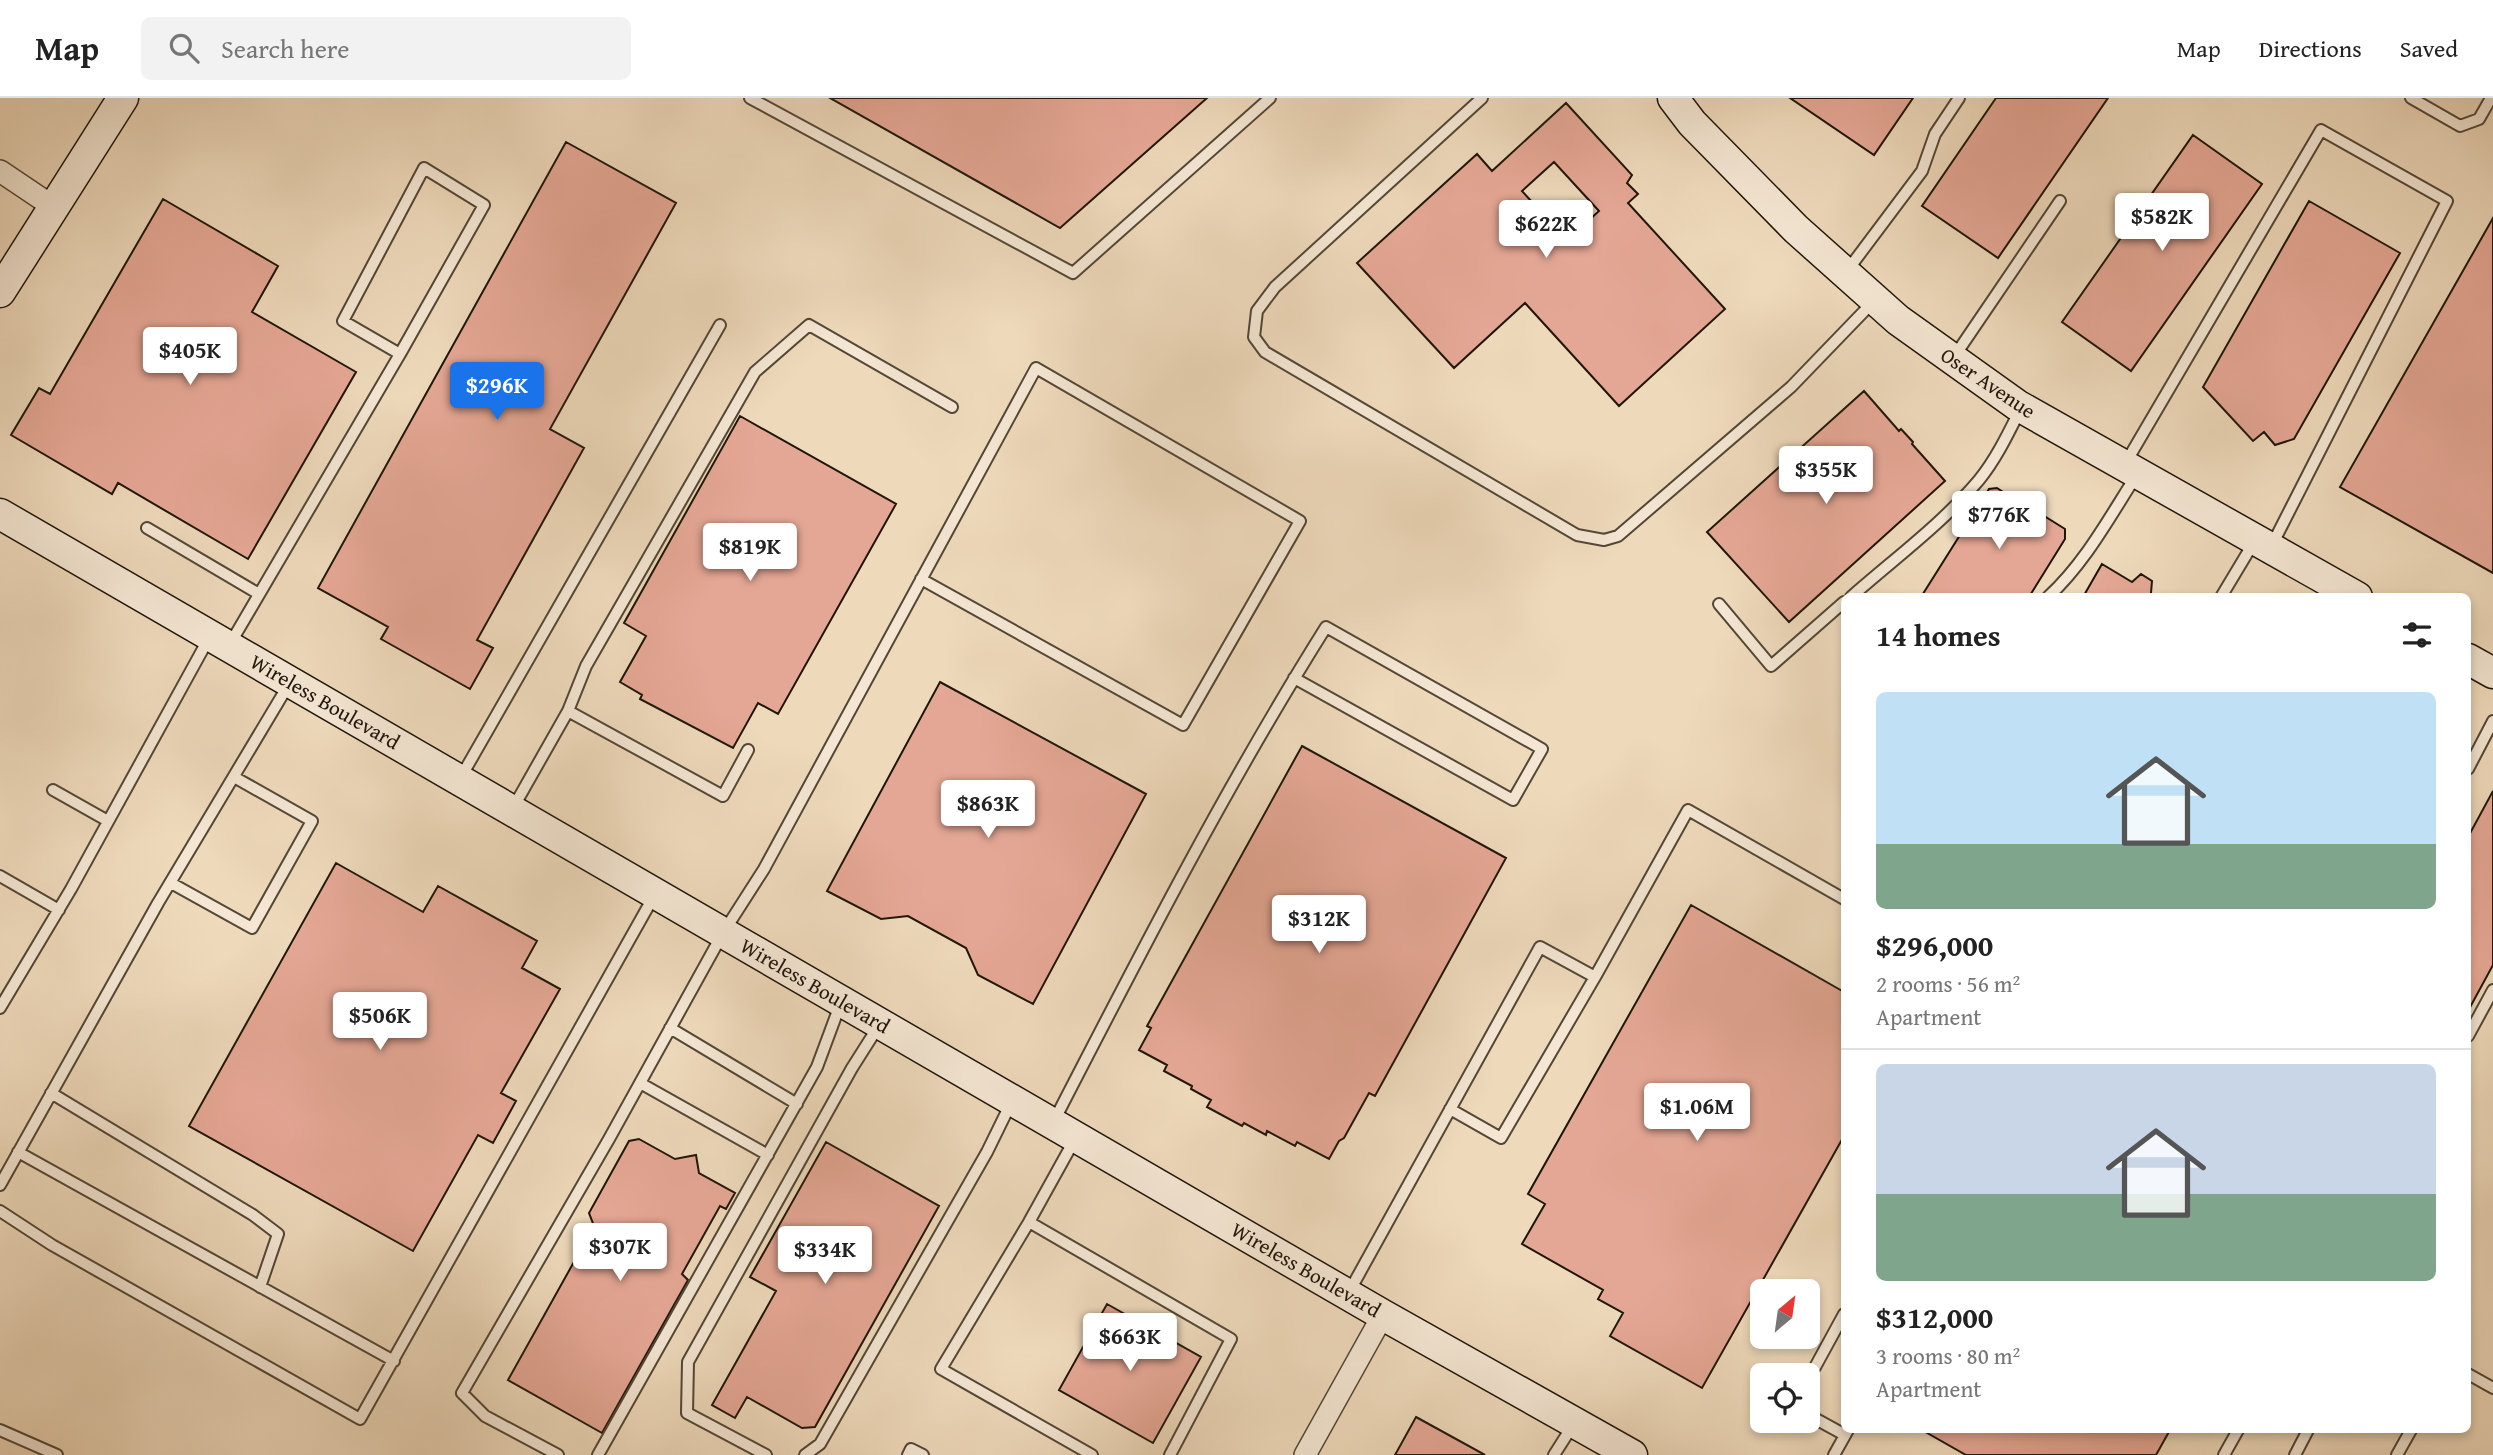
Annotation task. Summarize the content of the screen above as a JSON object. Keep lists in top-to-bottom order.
{
  "streets": {
    "street": ["Oser Avenue", "Wireless Boulevard"]
  },
  "north": "top right",
  "page": {
    "header": "Map",
    "search": "Search here",
    "nav": ["Map", "Directions", "Saved"],
    "price": [
      "$582K",
      "$622K",
      "$405K",
      "$296K",
      "$355K",
      "$776K",
      "$819K",
      "$863K",
      "$312K",
      "$506K",
      "$1.06M",
      "$307K",
      "$334K",
      "$663K"
    ],
    "heading": "14 homes",
    "list": [
      {
        "name": "$296,000",
        "note": "2 rooms · 56 m² · Apartment"
      },
      {
        "name": "$312,000",
        "note": "3 rooms · 80 m² · Apartment"
      }
    ]
  }
}
